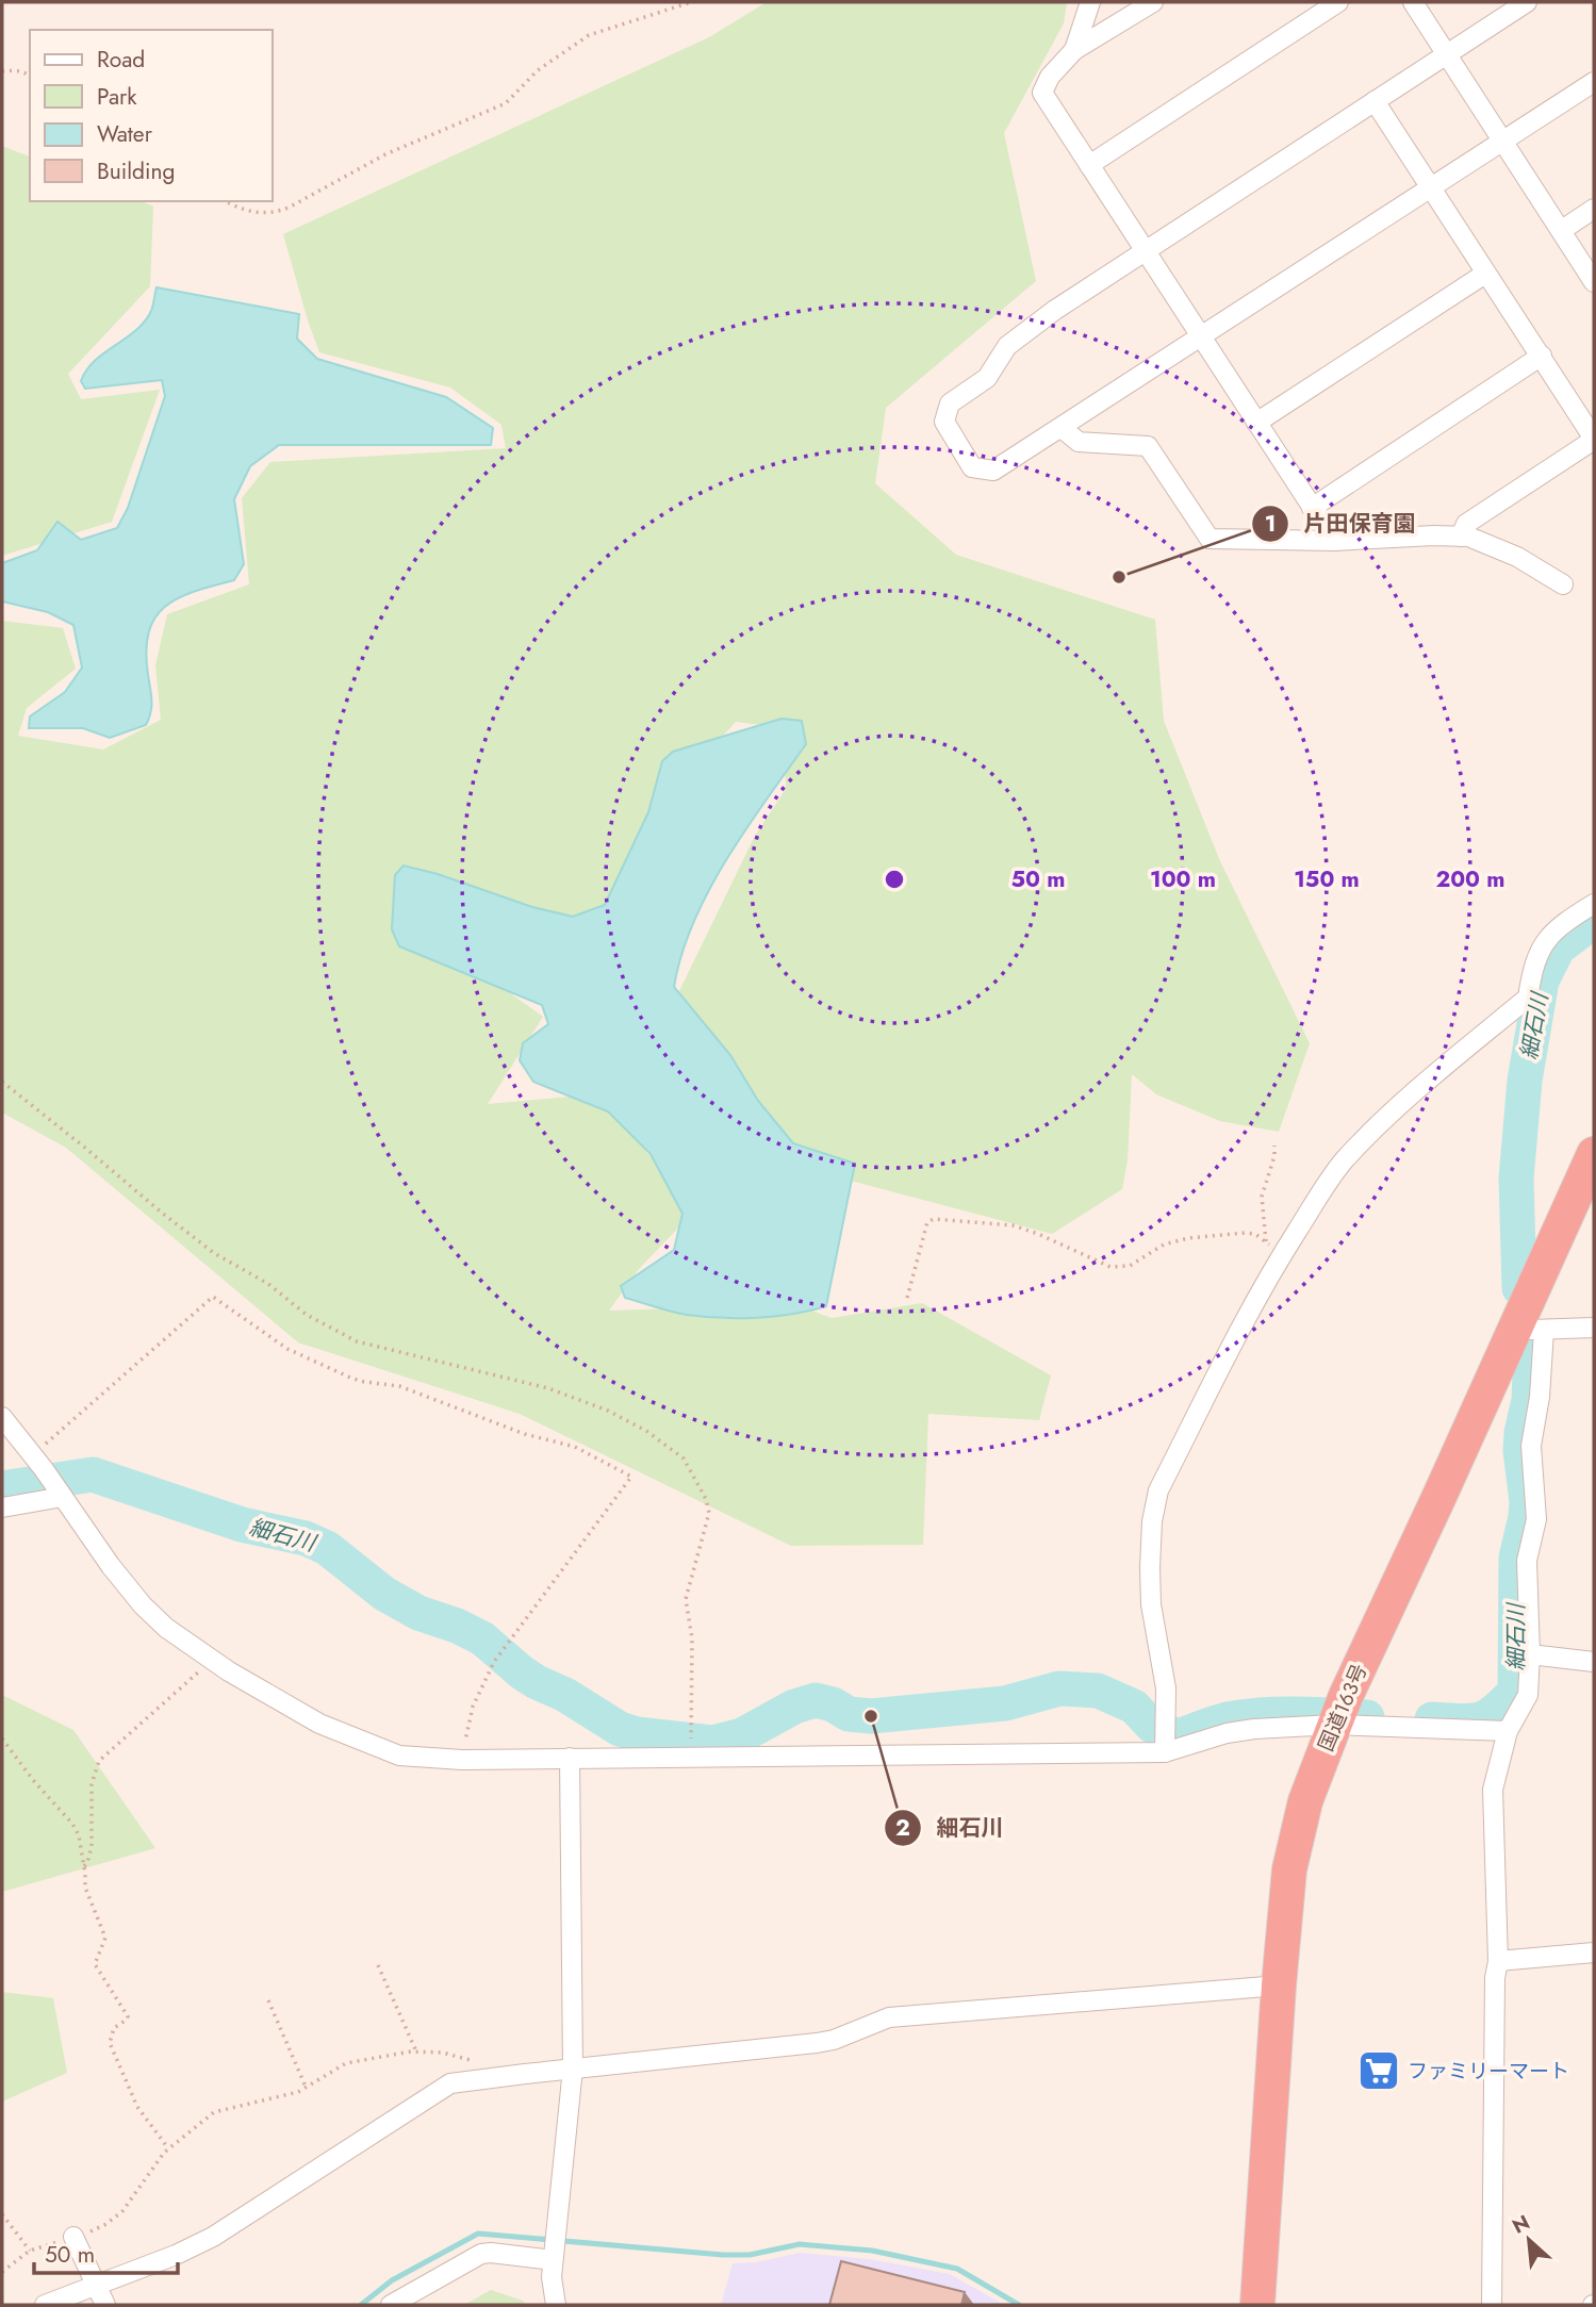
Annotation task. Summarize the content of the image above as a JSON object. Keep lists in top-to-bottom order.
{
  "streets": {
    "highway": ["国道163号"]
  },
  "water": ["細石川"],
  "places": {
    "other": ["片田保育園", "細石川"],
    "supermarket": ["ファミリーマート"]
  },
  "legend": [
    "Road",
    "Park",
    "Water",
    "Building"
  ],
  "scale_bar": "50 m",
  "north": "top left",
  "rings": [
    "50 m",
    "100 m",
    "150 m",
    "200 m"
  ]
}
